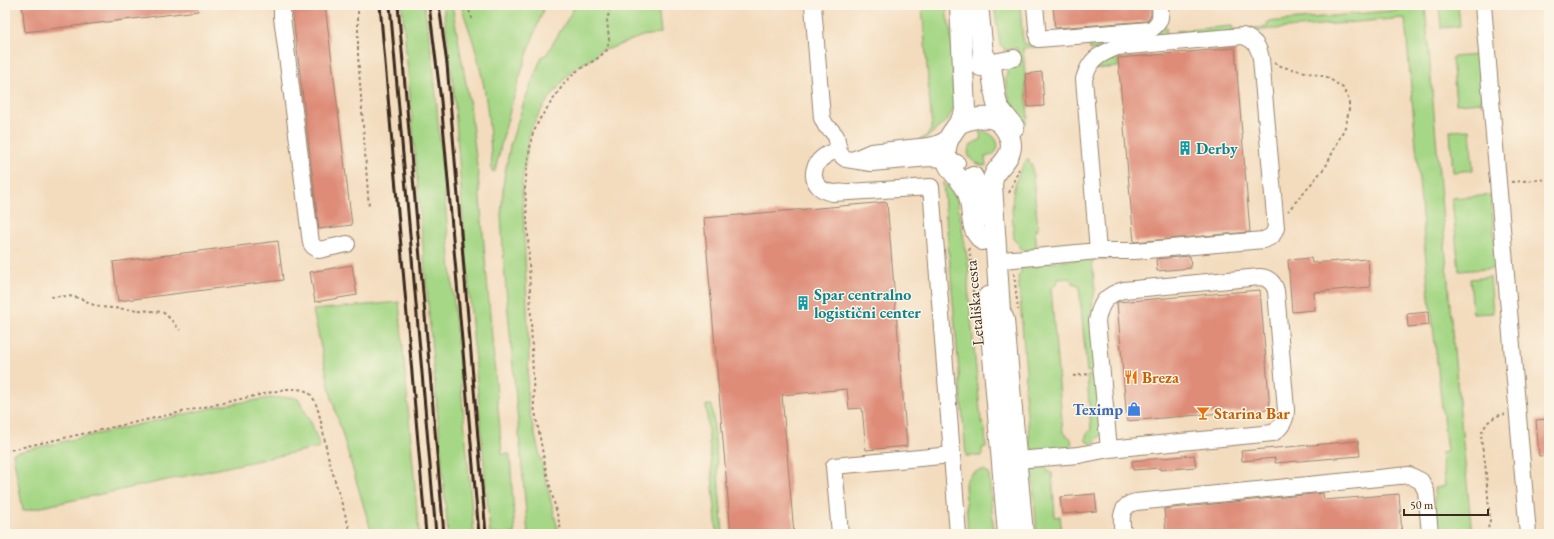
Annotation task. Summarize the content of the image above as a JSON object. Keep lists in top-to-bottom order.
{
  "streets": {
    "main road": ["Letališka cesta"]
  },
  "places": {
    "building": ["Derby", "Spar centralno logistični center"],
    "restaurant": ["Breza"],
    "shop": ["Teximp"],
    "bar": ["Starina Bar"]
  },
  "scale_bar": "50 m"
}
